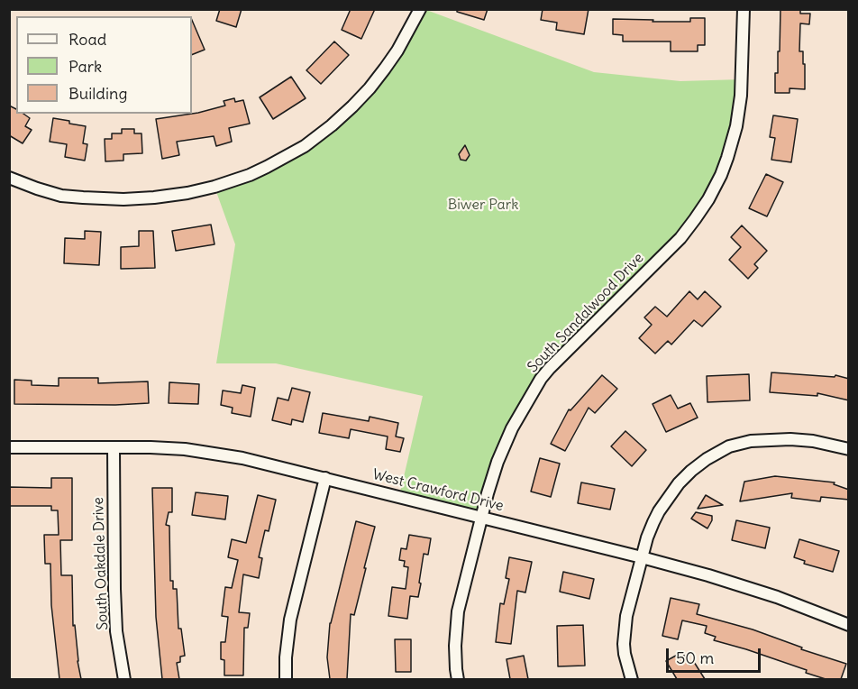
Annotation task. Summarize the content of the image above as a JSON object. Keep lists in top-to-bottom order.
{
  "streets": {
    "street": ["South Sandalwood Drive", "West Crawford Drive", "South Oakdale Drive"]
  },
  "crossings": [
    ["South Sandalwood Drive", "West Crawford Drive"],
    ["West Crawford Drive", "South Oakdale Drive"]
  ],
  "parks": ["Biwer Park"],
  "legend": ["Road", "Park", "Building"],
  "scale_bar": "50 m"
}
